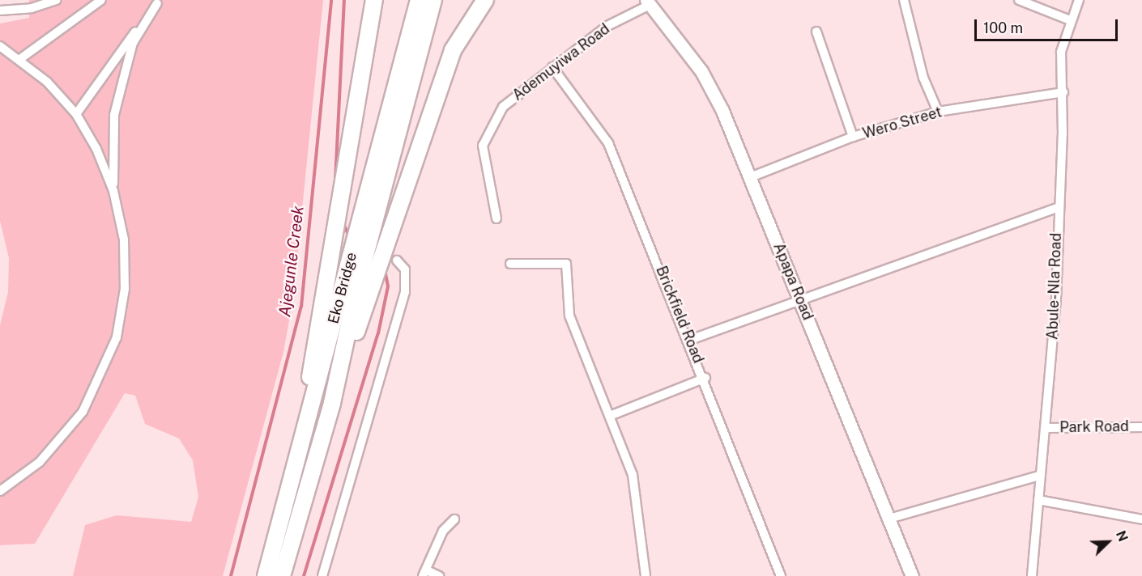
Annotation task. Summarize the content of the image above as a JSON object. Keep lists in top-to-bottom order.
{
  "streets": {
    "highway": ["Eko Bridge"],
    "street": [
      "Ademuyiwa Road",
      "Wero Street",
      "Apapa Road",
      "Abule-Nla Road",
      "Brickfield Road",
      "Park Road"
    ]
  },
  "crossings": [
    ["Ademuyiwa Road", "Apapa Road"],
    ["Ademuyiwa Road", "Brickfield Road"],
    ["Wero Street", "Apapa Road"],
    ["Wero Street", "Abule-Nla Road"],
    ["Abule-Nla Road", "Park Road"]
  ],
  "water": ["Ajegunle Creek"],
  "scale_bar": "100 m",
  "north": "top right"
}
